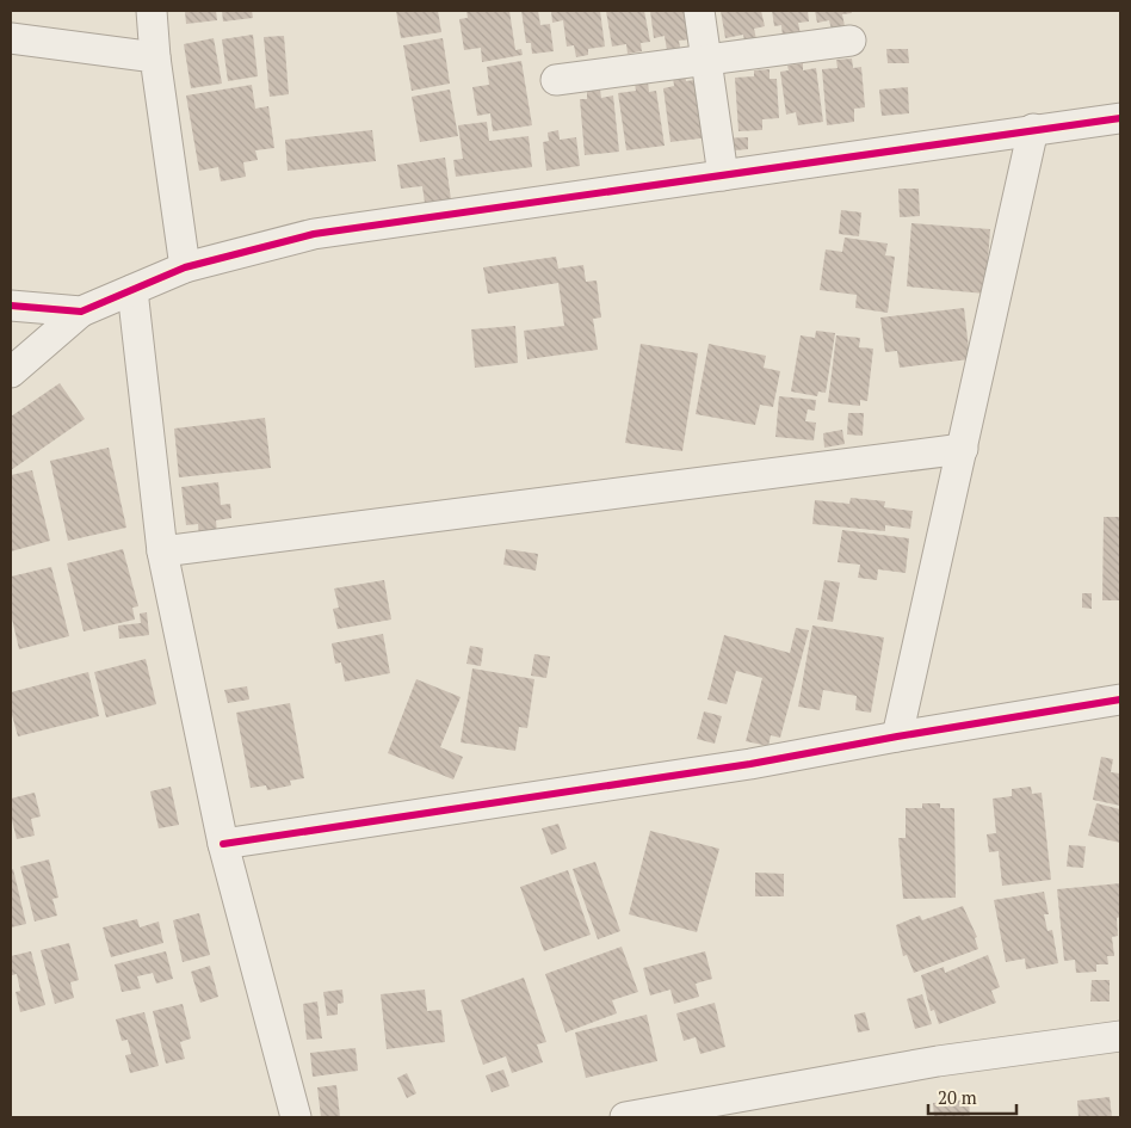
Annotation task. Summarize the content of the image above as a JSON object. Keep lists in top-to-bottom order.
{
  "scale_bar": "20 m"
}
